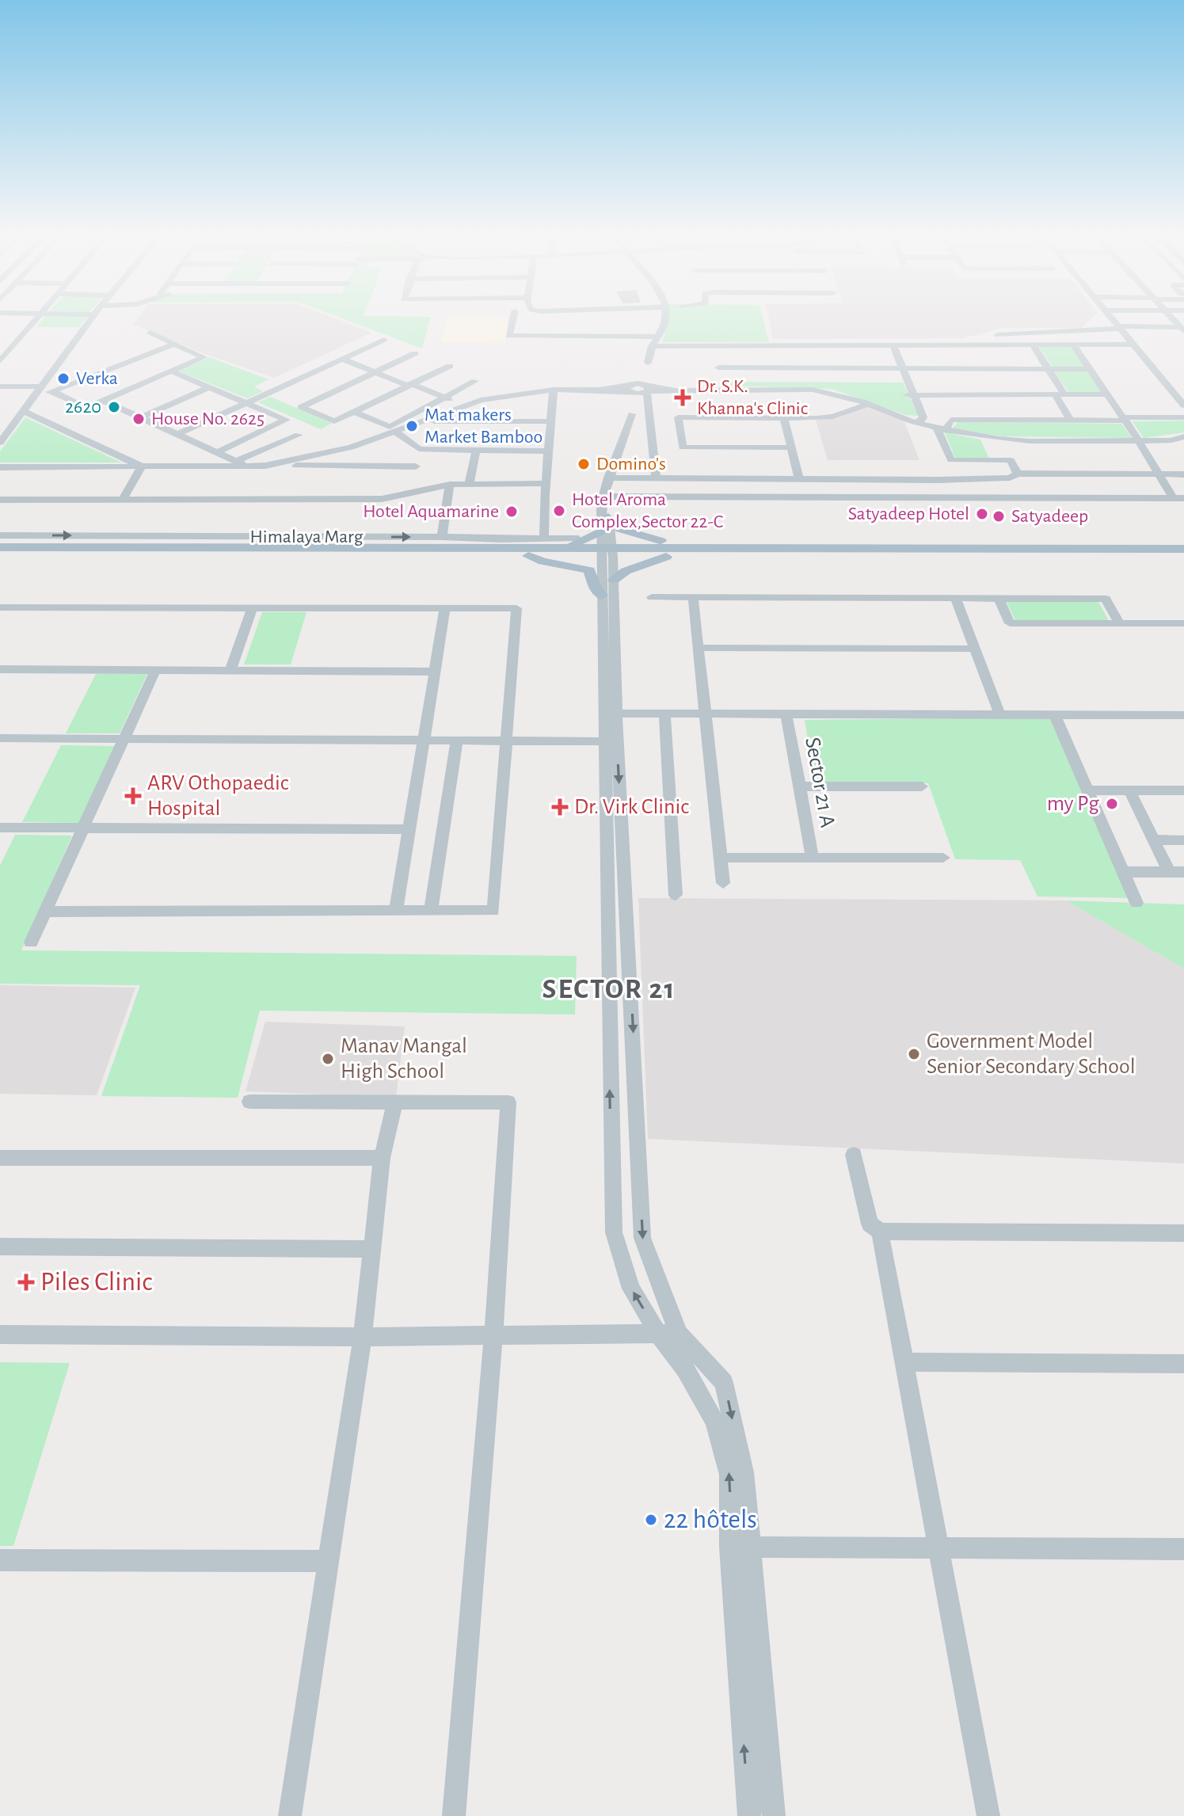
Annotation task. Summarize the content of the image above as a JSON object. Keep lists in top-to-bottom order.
{
  "streets": {
    "main road": ["Himalaya Marg"],
    "street": ["Sector 21 A"]
  },
  "districts": ["SECTOR 21"],
  "places": {
    "other": [
      "Verka",
      "2620",
      "House No. 2625",
      "Mat makers Market Bamboo",
      "Domino's",
      "Hotel Aroma Complex,Sector 22-C",
      "Hotel Aquamarine",
      "Satyadeep Hotel",
      "Satyadeep",
      "my Pg",
      "Government Model Senior Secondary School",
      "Manav Mangal High School",
      "22 hôtels"
    ],
    "health": [
      "Dr. S.K. Khanna's Clinic",
      "ARV Othopaedic Hospital",
      "Dr. Virk Clinic",
      "Piles Clinic"
    ]
  }
}
